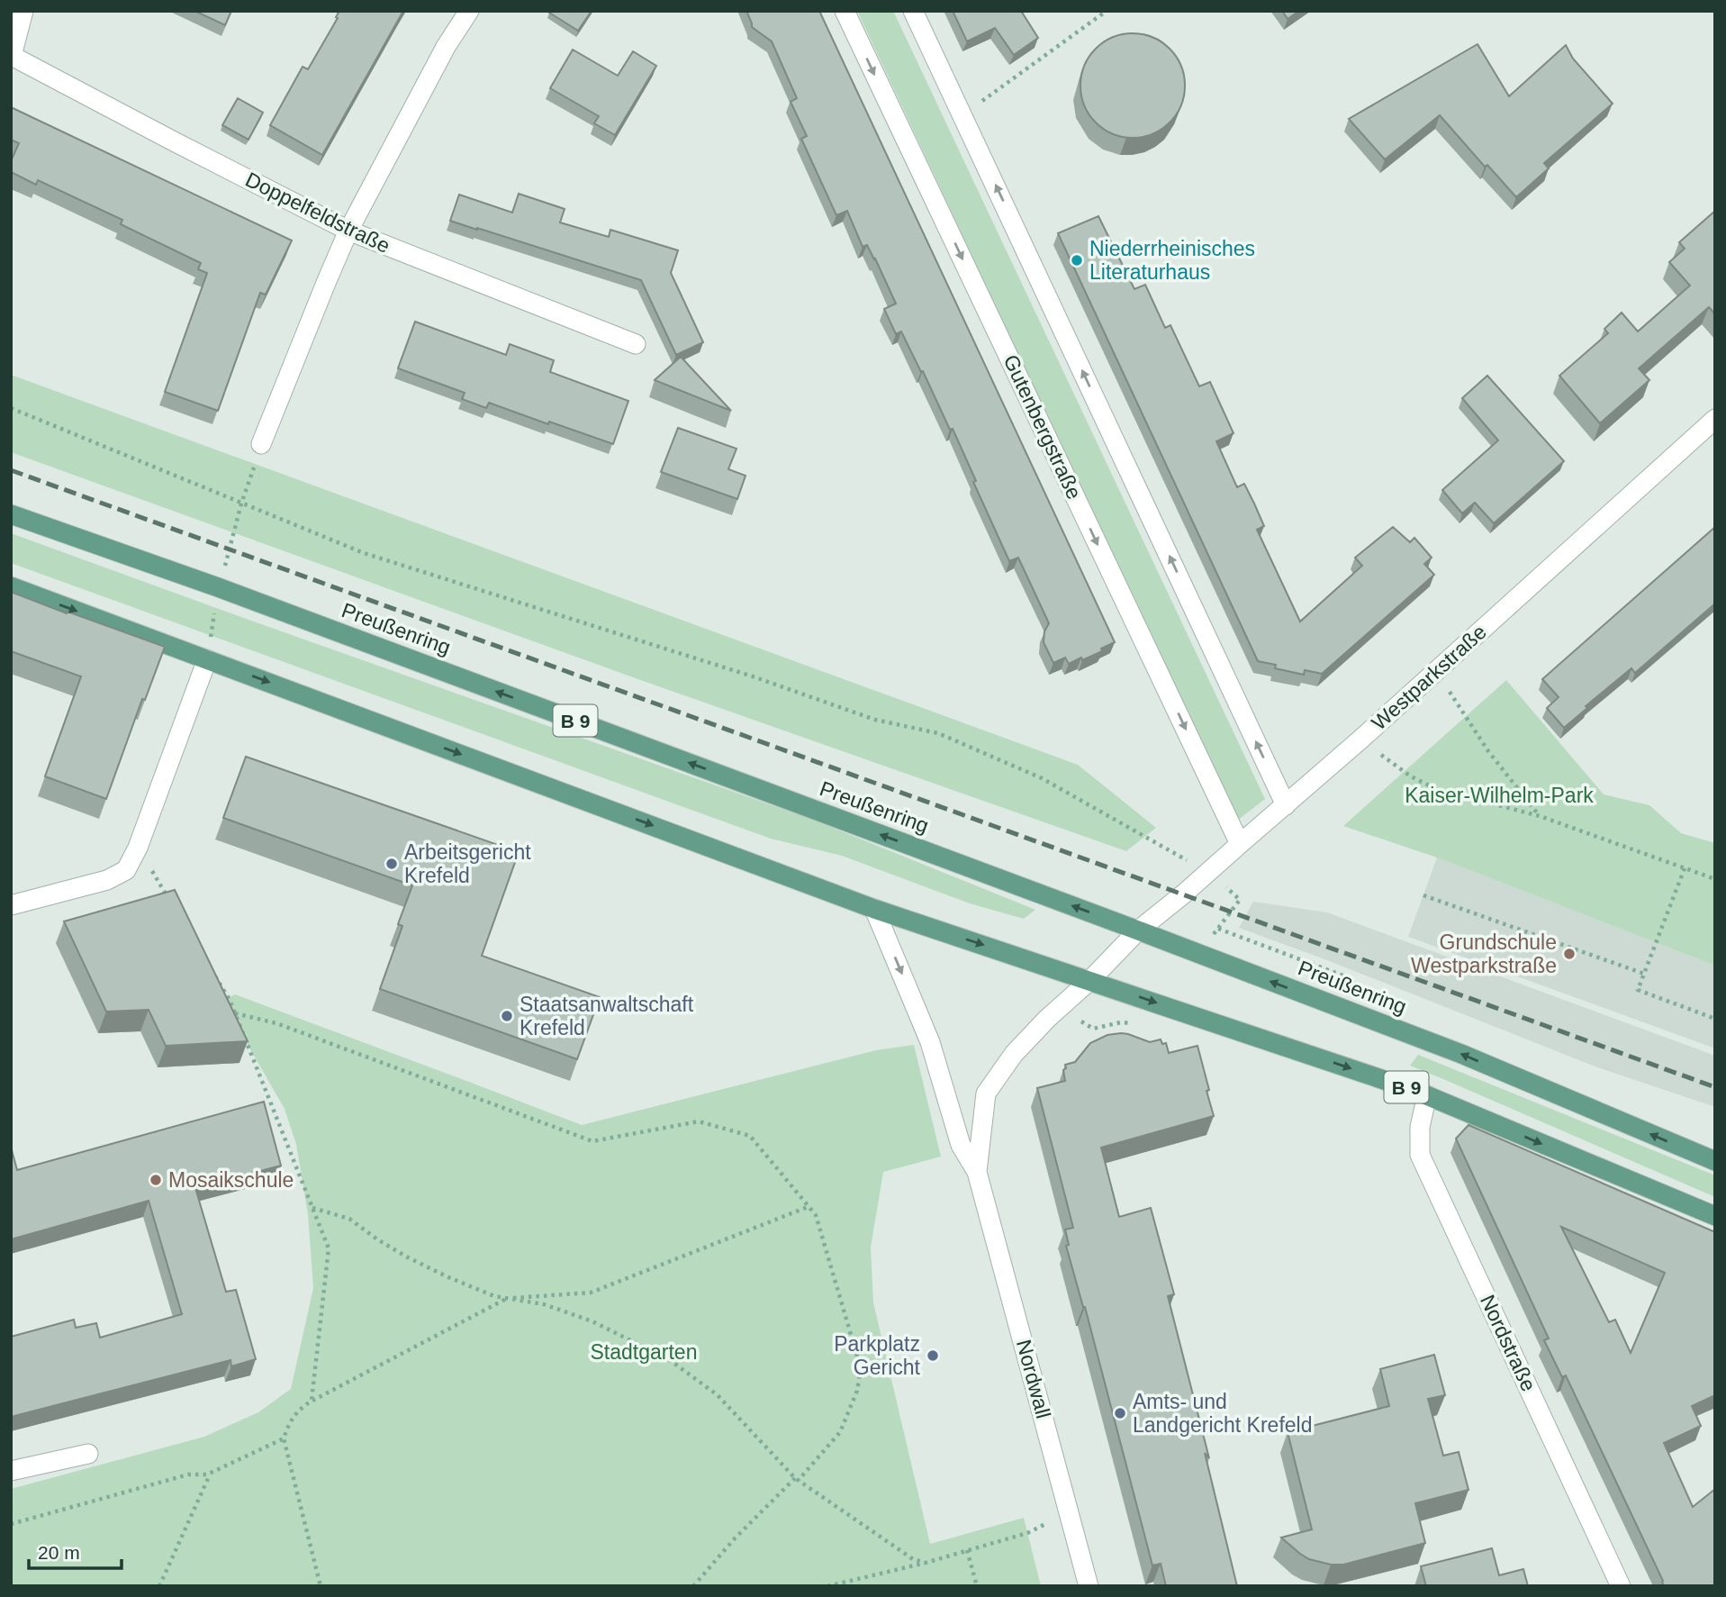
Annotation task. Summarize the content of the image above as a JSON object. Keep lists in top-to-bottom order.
{
  "streets": {
    "main road": ["Preußenring", "B 9"],
    "street": [
      "Doppelfeldstraße",
      "Gutenbergstraße",
      "Westparkstraße",
      "Nordstraße",
      "Nordwall"
    ]
  },
  "crossings": [
    ["Gutenbergstraße", "Westparkstraße"],
    ["Preußenring", "Westparkstraße"],
    ["Preußenring", "Nordwall"],
    ["Westparkstraße", "Nordwall"],
    ["B 9", "Nordstraße"],
    ["B 9", "Nordwall"]
  ],
  "parks": ["Kaiser-Wilhelm-Park", "Stadtgarten"],
  "places": [
    "Niederrheinisches Literaturhaus",
    "Arbeitsgericht Krefeld",
    "Grundschule Westparkstraße",
    "Staatsanwaltschaft Krefeld",
    "Mosaikschule",
    "Parkplatz Gericht",
    "Amts- und Landgericht Krefeld"
  ],
  "scale_bar": "20 m"
}
